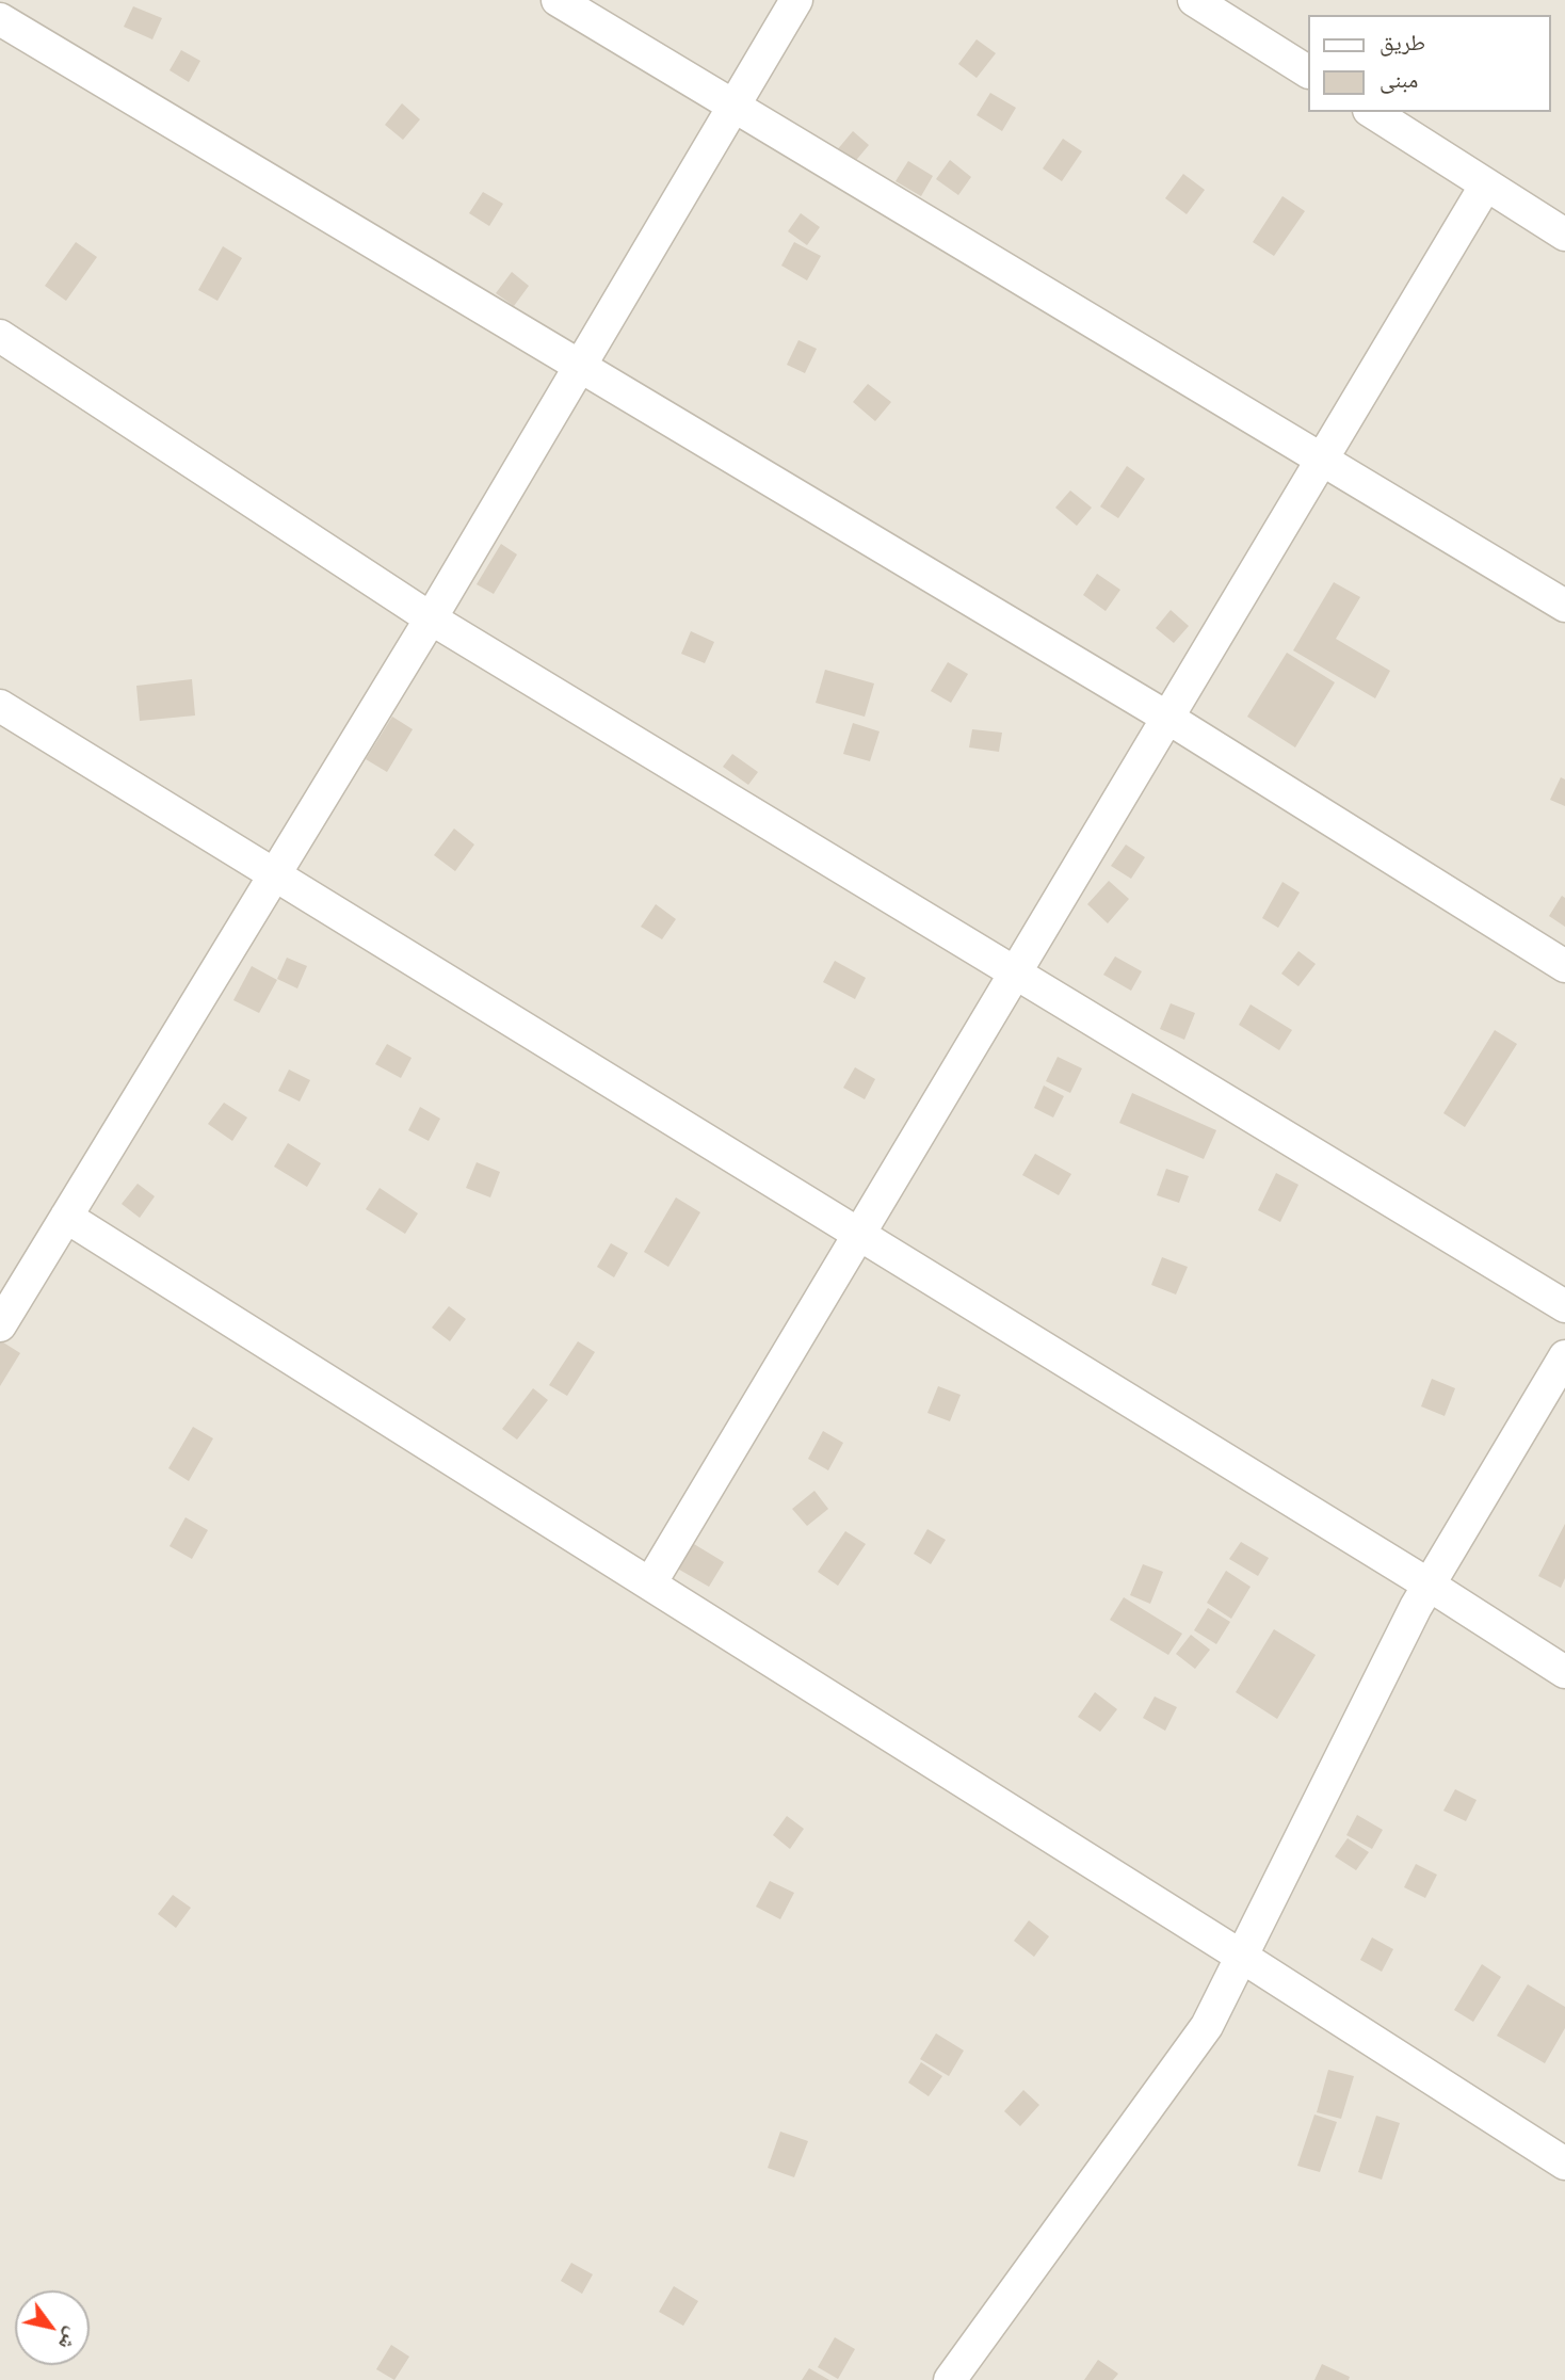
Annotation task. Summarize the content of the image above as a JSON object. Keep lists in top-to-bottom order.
{
  "legend": ["طريق", "مبنى"],
  "north": "bottom right"
}
